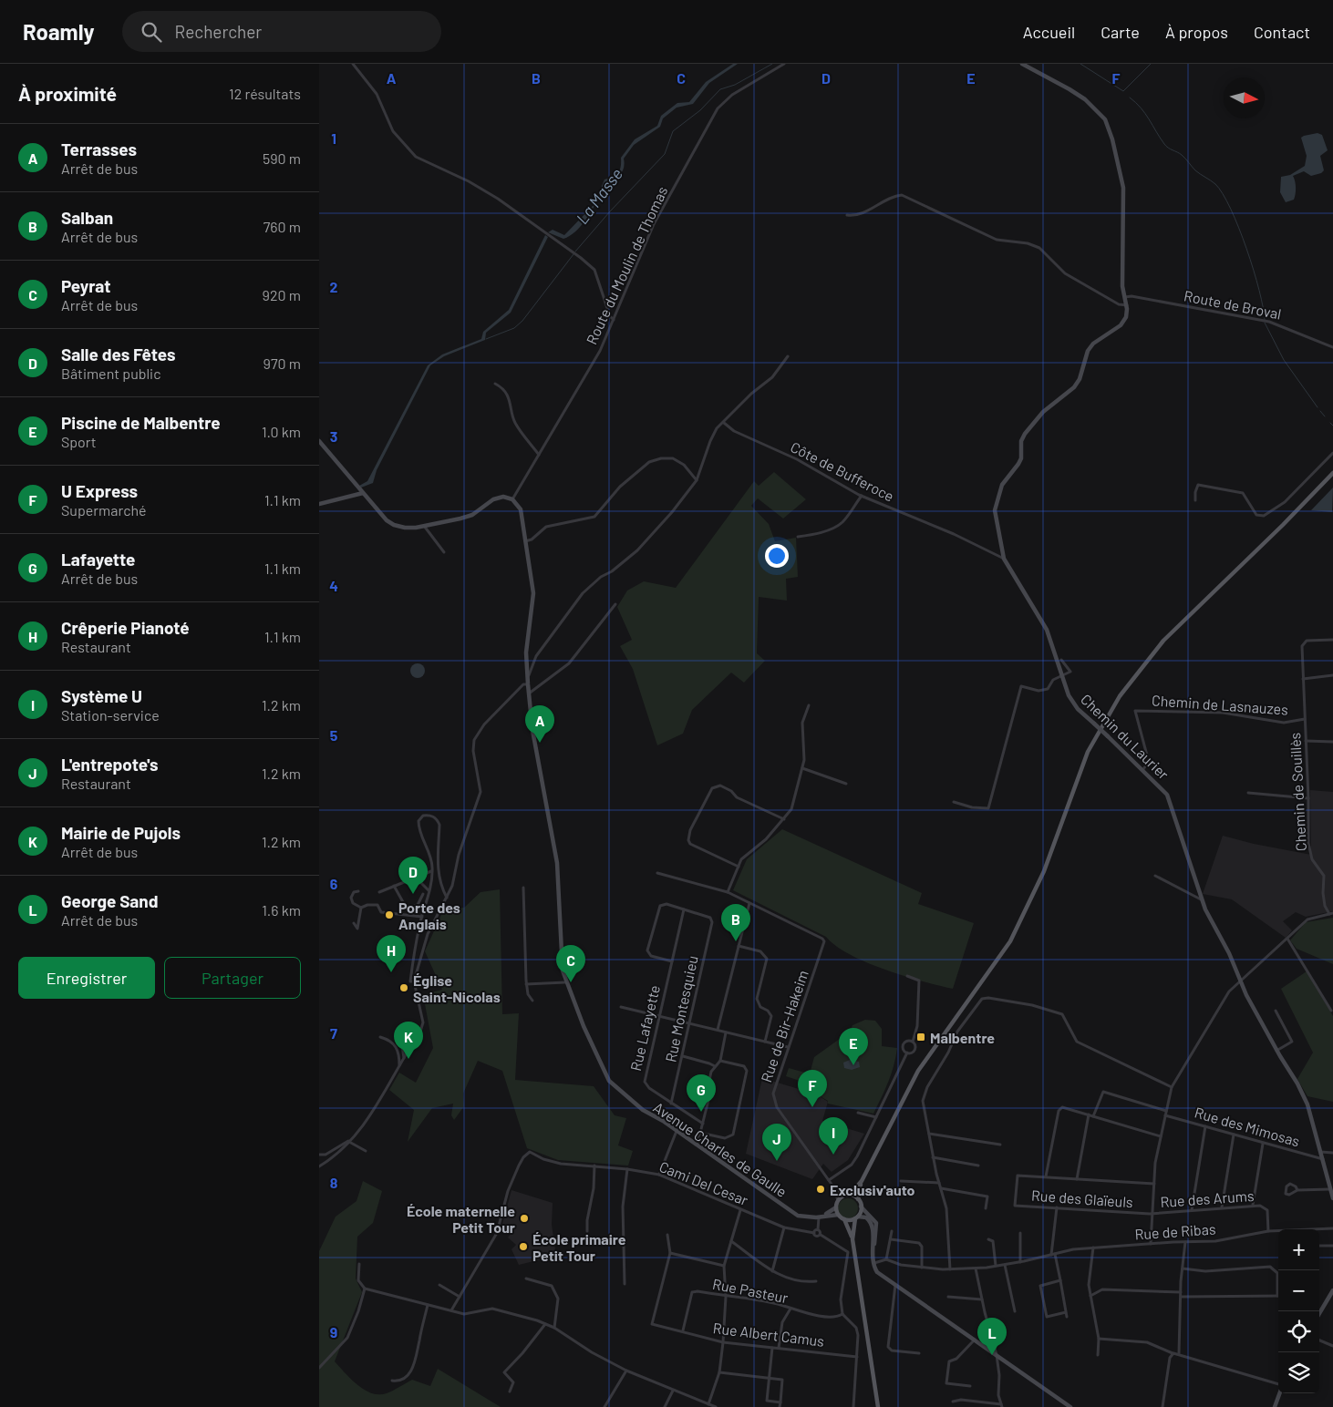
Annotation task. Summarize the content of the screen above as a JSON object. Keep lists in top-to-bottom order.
{
  "streets": {
    "main road": ["Chemin du Laurier", "Avenue Charles de Gaulle"],
    "street": [
      "Route du Moulin de Thomas",
      "Route de Broval",
      "Côte de Bufferoce",
      "Chemin de Lasnauzes",
      "Chemin de Souillès",
      "Rue Montesquieu",
      "Rue de Bir-Hakeim",
      "Rue Lafayette",
      "Rue des Mimosas",
      "Cami Del Cesar",
      "Rue des Glaïeuls",
      "Rue des Arums",
      "Rue de Ribas",
      "Rue Pasteur",
      "Rue Albert Camus"
    ]
  },
  "crossings": [
    ["Côte de Bufferoce", "Chemin du Laurier"],
    ["Chemin de Lasnauzes", "Chemin du Laurier"],
    ["Chemin de Lasnauzes", "Chemin de Souillès"],
    ["Chemin du Laurier", "Rue des Mimosas"],
    ["Rue Montesquieu", "Rue Lafayette"],
    ["Rue de Bir-Hakeim", "Avenue Charles de Gaulle"],
    ["Rue des Glaïeuls", "Rue des Arums"],
    ["Rue des Arums", "Rue de Ribas"],
    ["Rue Pasteur", "Rue Albert Camus"]
  ],
  "water": ["La Masse"],
  "places": {
    "other": [
      "Porte des Anglais",
      "Église Saint-Nicolas",
      "Exclusiv'auto",
      "École maternelle Petit Tour",
      "École primaire Petit Tour"
    ],
    "transit": ["Malbentre"]
  },
  "north": "right",
  "page": {
    "header": "Roamly",
    "search": "Rechercher",
    "nav": [
      "Accueil",
      "Carte",
      "À propos",
      "Contact"
    ],
    "heading": ["À proximité", "12 résultats"],
    "list": [
      {
        "mark": "A",
        "name": "Terrasses",
        "note": "Arrêt de bus",
        "value": "590 m"
      },
      {
        "mark": "B",
        "name": "Salban",
        "note": "Arrêt de bus",
        "value": "760 m"
      },
      {
        "mark": "C",
        "name": "Peyrat",
        "note": "Arrêt de bus",
        "value": "920 m"
      },
      {
        "mark": "D",
        "name": "Salle des Fêtes",
        "note": "Bâtiment public",
        "value": "970 m"
      },
      {
        "mark": "E",
        "name": "Piscine de Malbentre",
        "note": "Sport",
        "value": "1.0 km"
      },
      {
        "mark": "F",
        "name": "U Express",
        "note": "Supermarché",
        "value": "1.1 km"
      },
      {
        "mark": "G",
        "name": "Lafayette",
        "note": "Arrêt de bus",
        "value": "1.1 km"
      },
      {
        "mark": "H",
        "name": "Crêperie Pianoté",
        "note": "Restaurant",
        "value": "1.1 km"
      },
      {
        "mark": "I",
        "name": "Système U",
        "note": "Station-service",
        "value": "1.2 km"
      },
      {
        "mark": "J",
        "name": "L'entrepote's",
        "note": "Restaurant",
        "value": "1.2 km"
      },
      {
        "mark": "K",
        "name": "Mairie de Pujols",
        "note": "Arrêt de bus",
        "value": "1.2 km"
      },
      {
        "mark": "L",
        "name": "George Sand",
        "note": "Arrêt de bus",
        "value": "1.6 km"
      }
    ],
    "pins": [
      "A",
      "D",
      "B",
      "H",
      "C",
      "K",
      "E",
      "F",
      "G",
      "I",
      "J",
      "L"
    ],
    "buttons": ["Enregistrer", "Partager"],
    "map_buttons": ["+", "−"]
  },
  "grid": {
    "columns": [
      "A",
      "B",
      "C",
      "D",
      "E",
      "F"
    ],
    "rows": [
      "1",
      "2",
      "3",
      "4",
      "5",
      "6",
      "7",
      "8",
      "9"
    ]
  }
}
